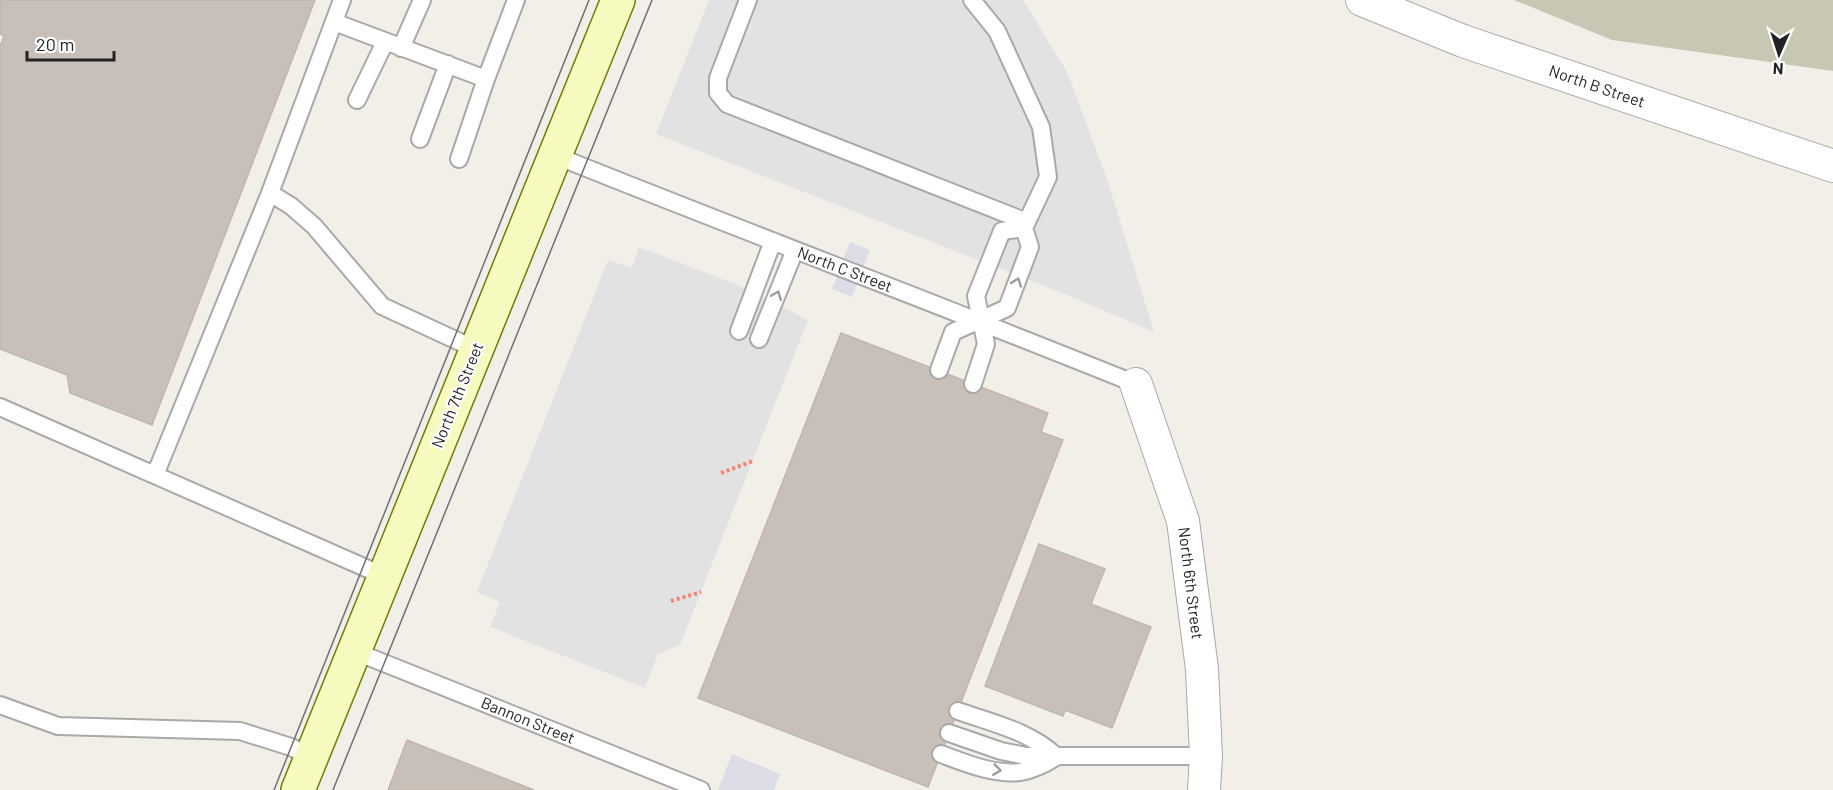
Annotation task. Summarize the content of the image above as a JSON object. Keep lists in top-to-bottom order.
{
  "streets": {
    "main road": ["North 7th Street"],
    "street": ["North B Street", "North 6th Street"],
    "lane": ["North C Street", "Bannon Street"]
  },
  "crossings": [
    ["North C Street", "North 7th Street"],
    ["North C Street", "North 6th Street"],
    ["North 7th Street", "Bannon Street"]
  ],
  "scale_bar": "20 m",
  "north": "bottom"
}
